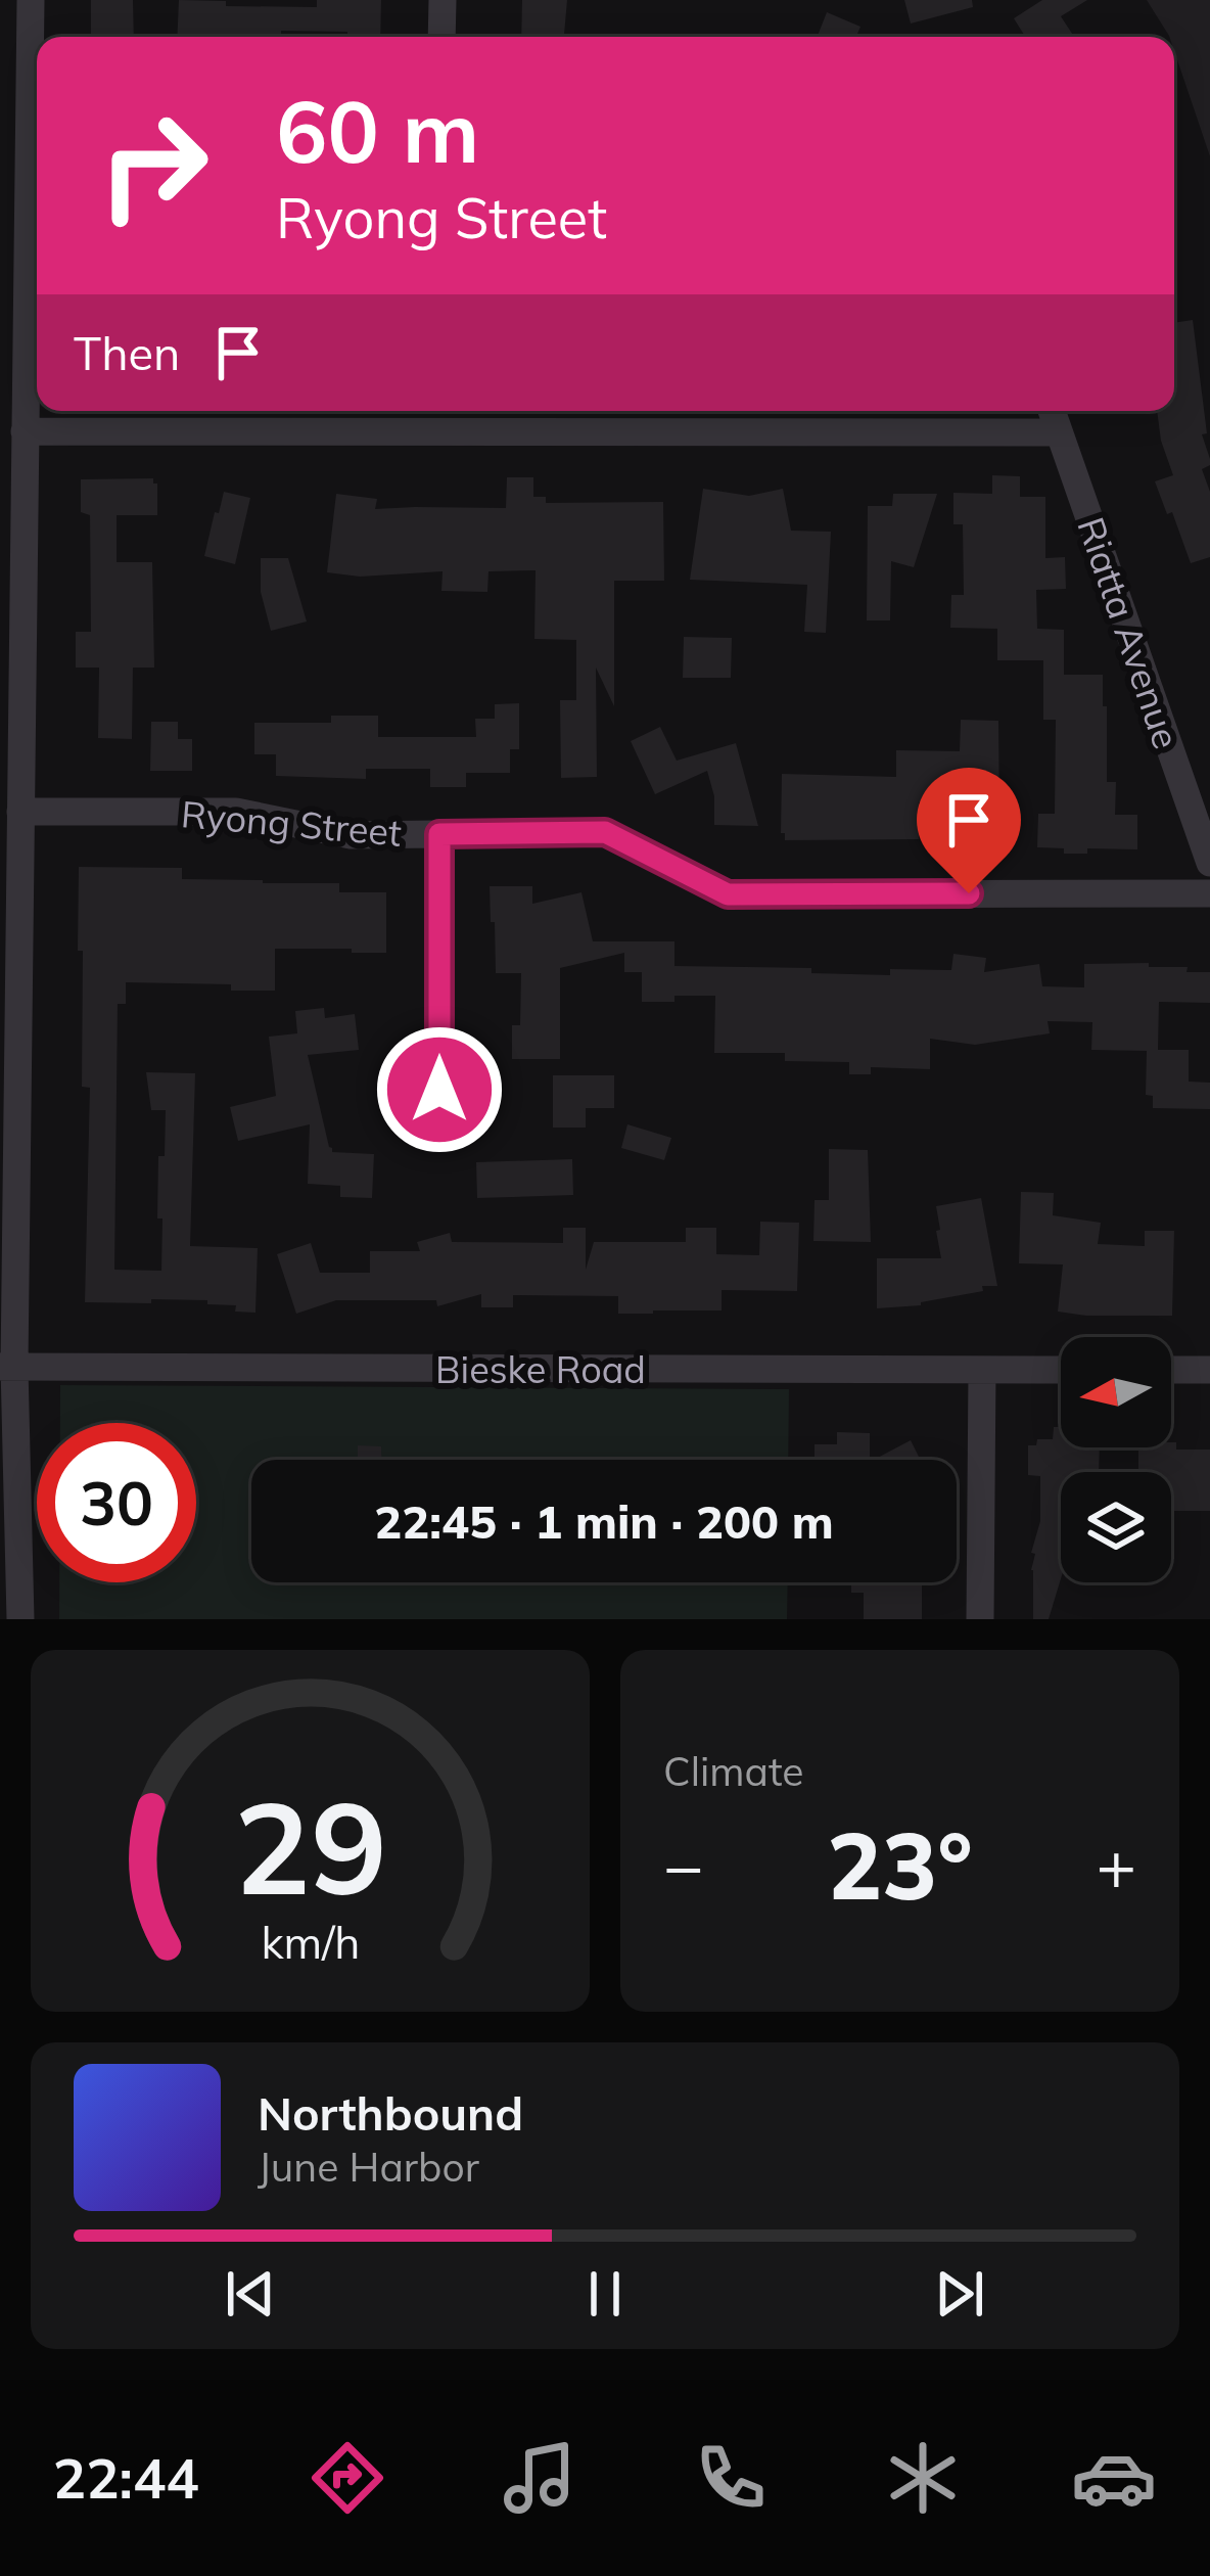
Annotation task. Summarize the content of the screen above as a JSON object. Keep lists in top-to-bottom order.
{
  "streets": {
    "street": ["Riatta Avenue", "Ryong Street", "Bieske Road"]
  },
  "north": "left",
  "page": {
    "turn": ["60 m", "Ryong Street"],
    "then": "Then",
    "limit": "30",
    "trip": "22:45 · 1 min · 200 m",
    "tile": "Climate",
    "heat": ["−", "23°", "+"],
    "song": ["Northbound", "June Harbor"],
    "tabs": "22:44",
    "gauge": ["29", "km/h"]
  }
}
